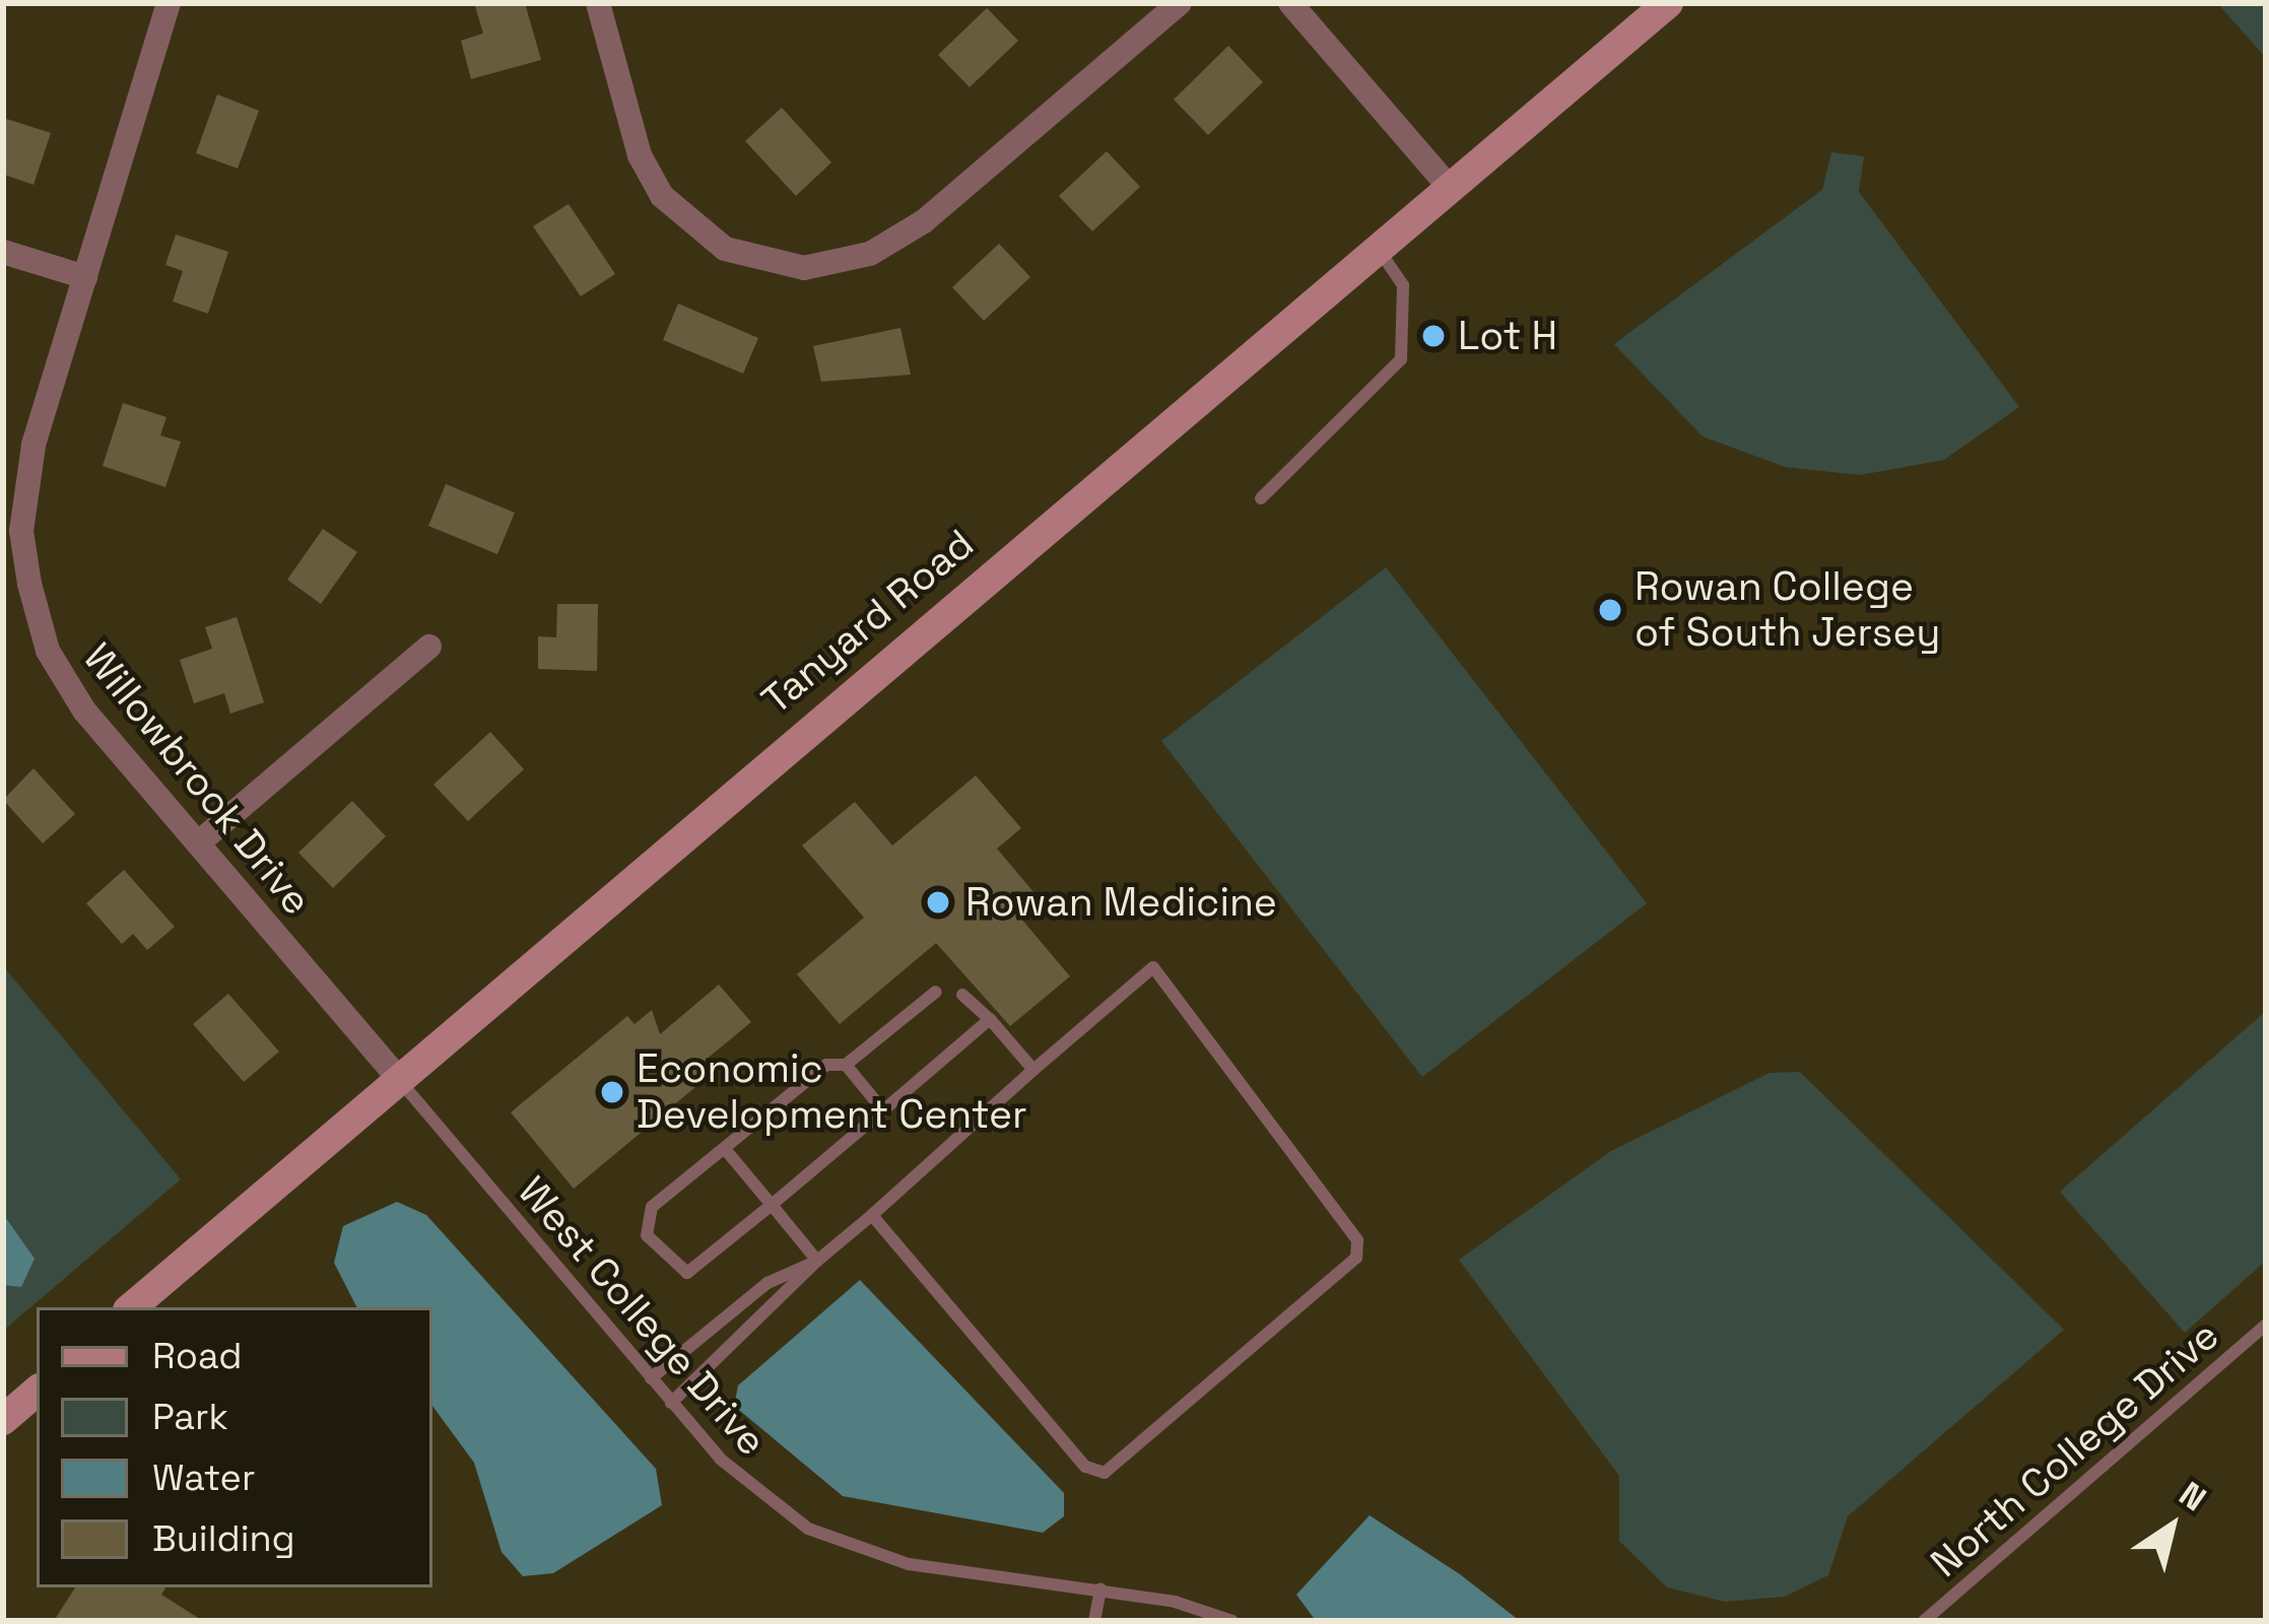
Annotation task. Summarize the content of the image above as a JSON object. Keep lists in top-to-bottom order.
{
  "streets": {
    "street": ["Tanyard Road", "Willowbrook Drive"],
    "lane": ["West College Drive", "North College Drive"]
  },
  "crossings": [
    ["Tanyard Road", "Willowbrook Drive"],
    ["Tanyard Road", "West College Drive"],
    ["Willowbrook Drive", "West College Drive"]
  ],
  "places": [
    "Lot H",
    "Rowan College of South Jersey",
    "Rowan Medicine",
    "Economic Development Center"
  ],
  "legend": [
    "Road",
    "Park",
    "Water",
    "Building"
  ],
  "north": "top right"
}
